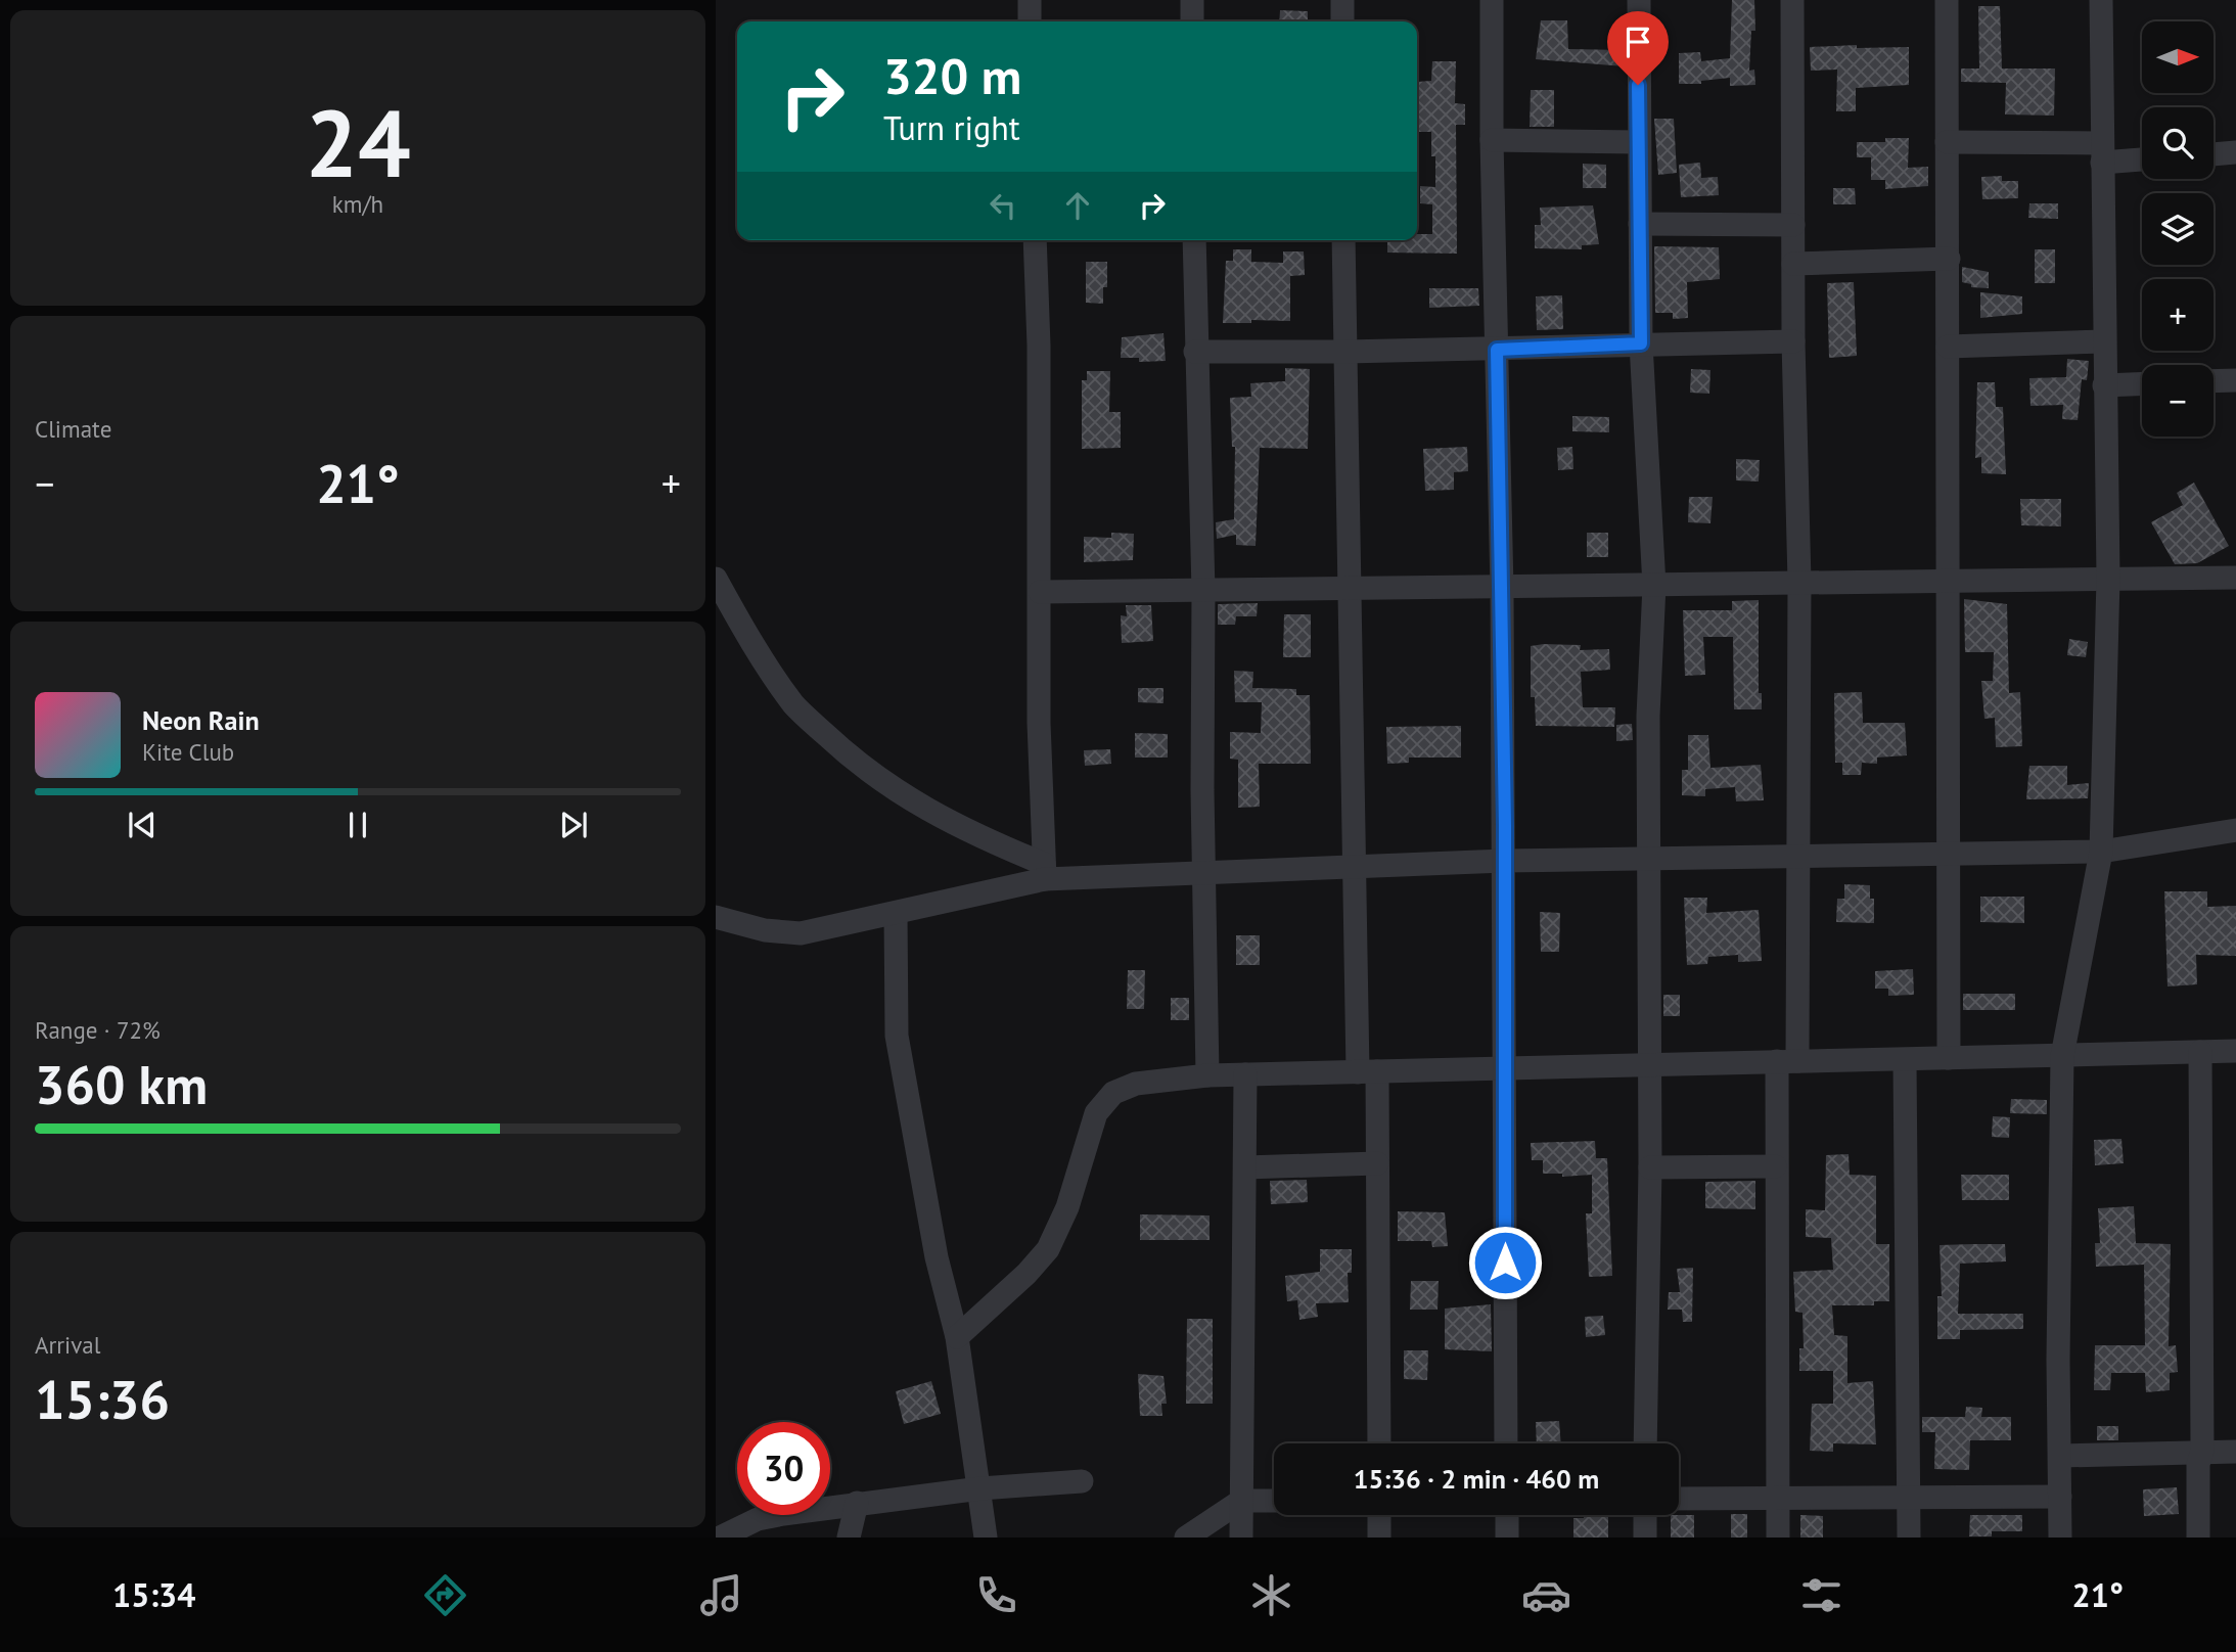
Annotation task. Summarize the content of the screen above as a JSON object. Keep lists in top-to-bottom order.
{
  "north": "right",
  "page": {
    "tile": [
      ["24", "km/h"],
      "Climate",
      ["Range · 72%", "360 km"],
      ["Arrival", "15:36"]
    ],
    "map_buttons": ["+", "−"],
    "turn": ["320 m", "Turn right"],
    "heat": ["−", "21°", "+"],
    "song": ["Neon Rain", "Kite Club"],
    "limit": "30",
    "trip": "15:36 · 2 min · 460 m",
    "tabs": ["15:34", "21°"]
  }
}
